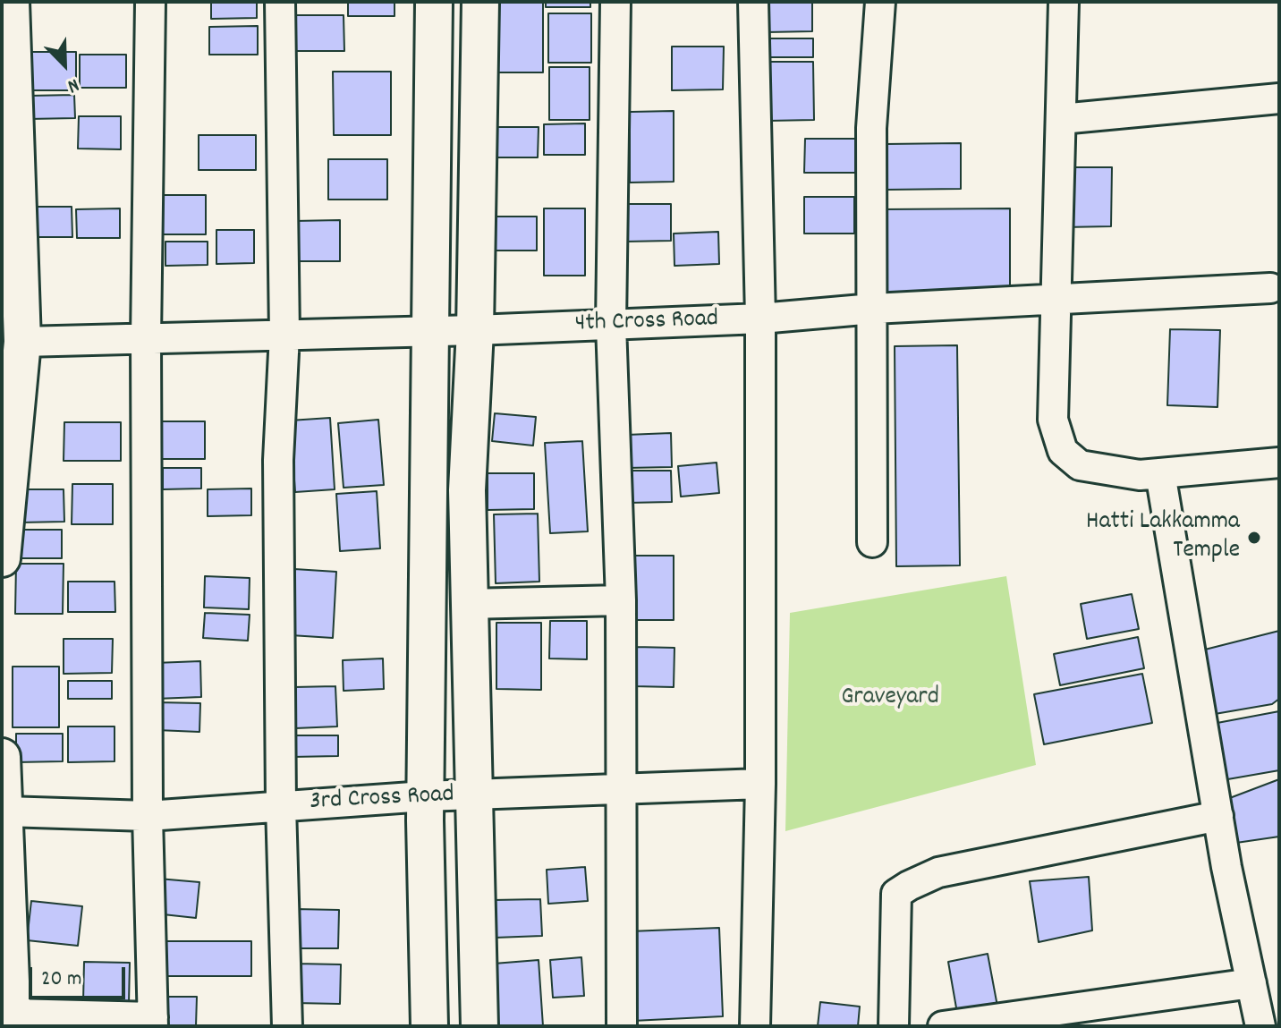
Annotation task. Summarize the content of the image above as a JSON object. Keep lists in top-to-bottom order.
{
  "streets": {
    "street": ["4th Cross Road", "3rd Cross Road"]
  },
  "parks": ["Graveyard"],
  "places": ["Hatti Lakkamma Temple"],
  "scale_bar": "20 m",
  "north": "bottom right"
}
